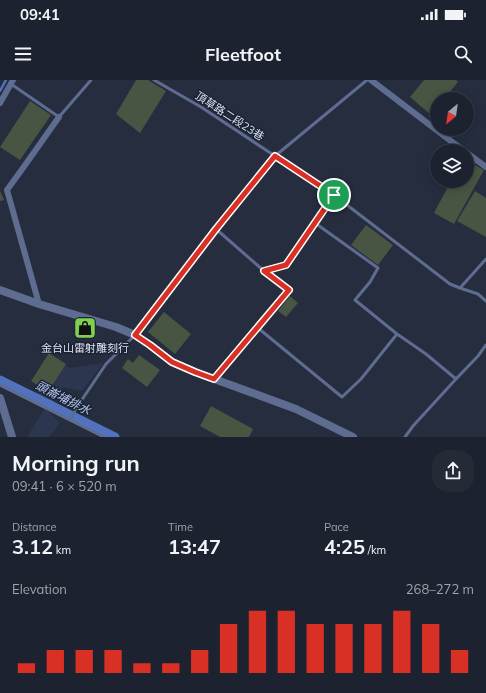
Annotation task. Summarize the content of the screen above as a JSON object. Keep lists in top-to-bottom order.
{
  "streets": {
    "lane": ["頂草路二段23巷"]
  },
  "water": ["頭崙埔排水"],
  "places": {
    "shop": ["金台山雷射雕刻行"]
  },
  "north": "bottom left",
  "page": {
    "status": "09:41",
    "header": "Fleetfoot",
    "heading": ["Morning run", "09:41 · 6 × 520 m"],
    "stats": [
      ["Distance", "3.12 km"],
      ["Time", "13:47"],
      ["Pace", "4:25 /km"]
    ],
    "chart": ["Elevation", "268–272 m"]
  }
}
